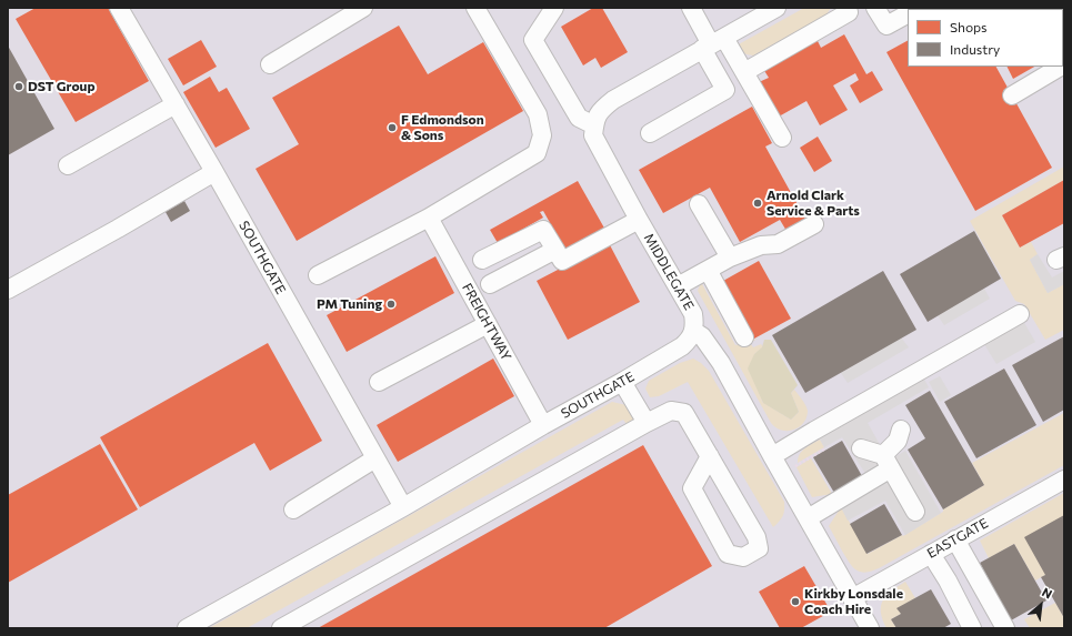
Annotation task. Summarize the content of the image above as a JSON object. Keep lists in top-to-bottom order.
{
  "streets": {
    "street": [
      "SOUTHGATE",
      "MIDDLEGATE",
      "FREIGHTWAY",
      "EASTGATE"
    ]
  },
  "crossings": [
    ["SOUTHGATE", "MIDDLEGATE"],
    ["SOUTHGATE", "FREIGHTWAY"]
  ],
  "places": [
    "DST Group",
    "F Edmondson & Sons",
    "Arnold Clark Service & Parts",
    "PM Tuning",
    "Kirkby Lonsdale Coach Hire"
  ],
  "legend": ["Shops", "Industry"],
  "north": "top right"
}
